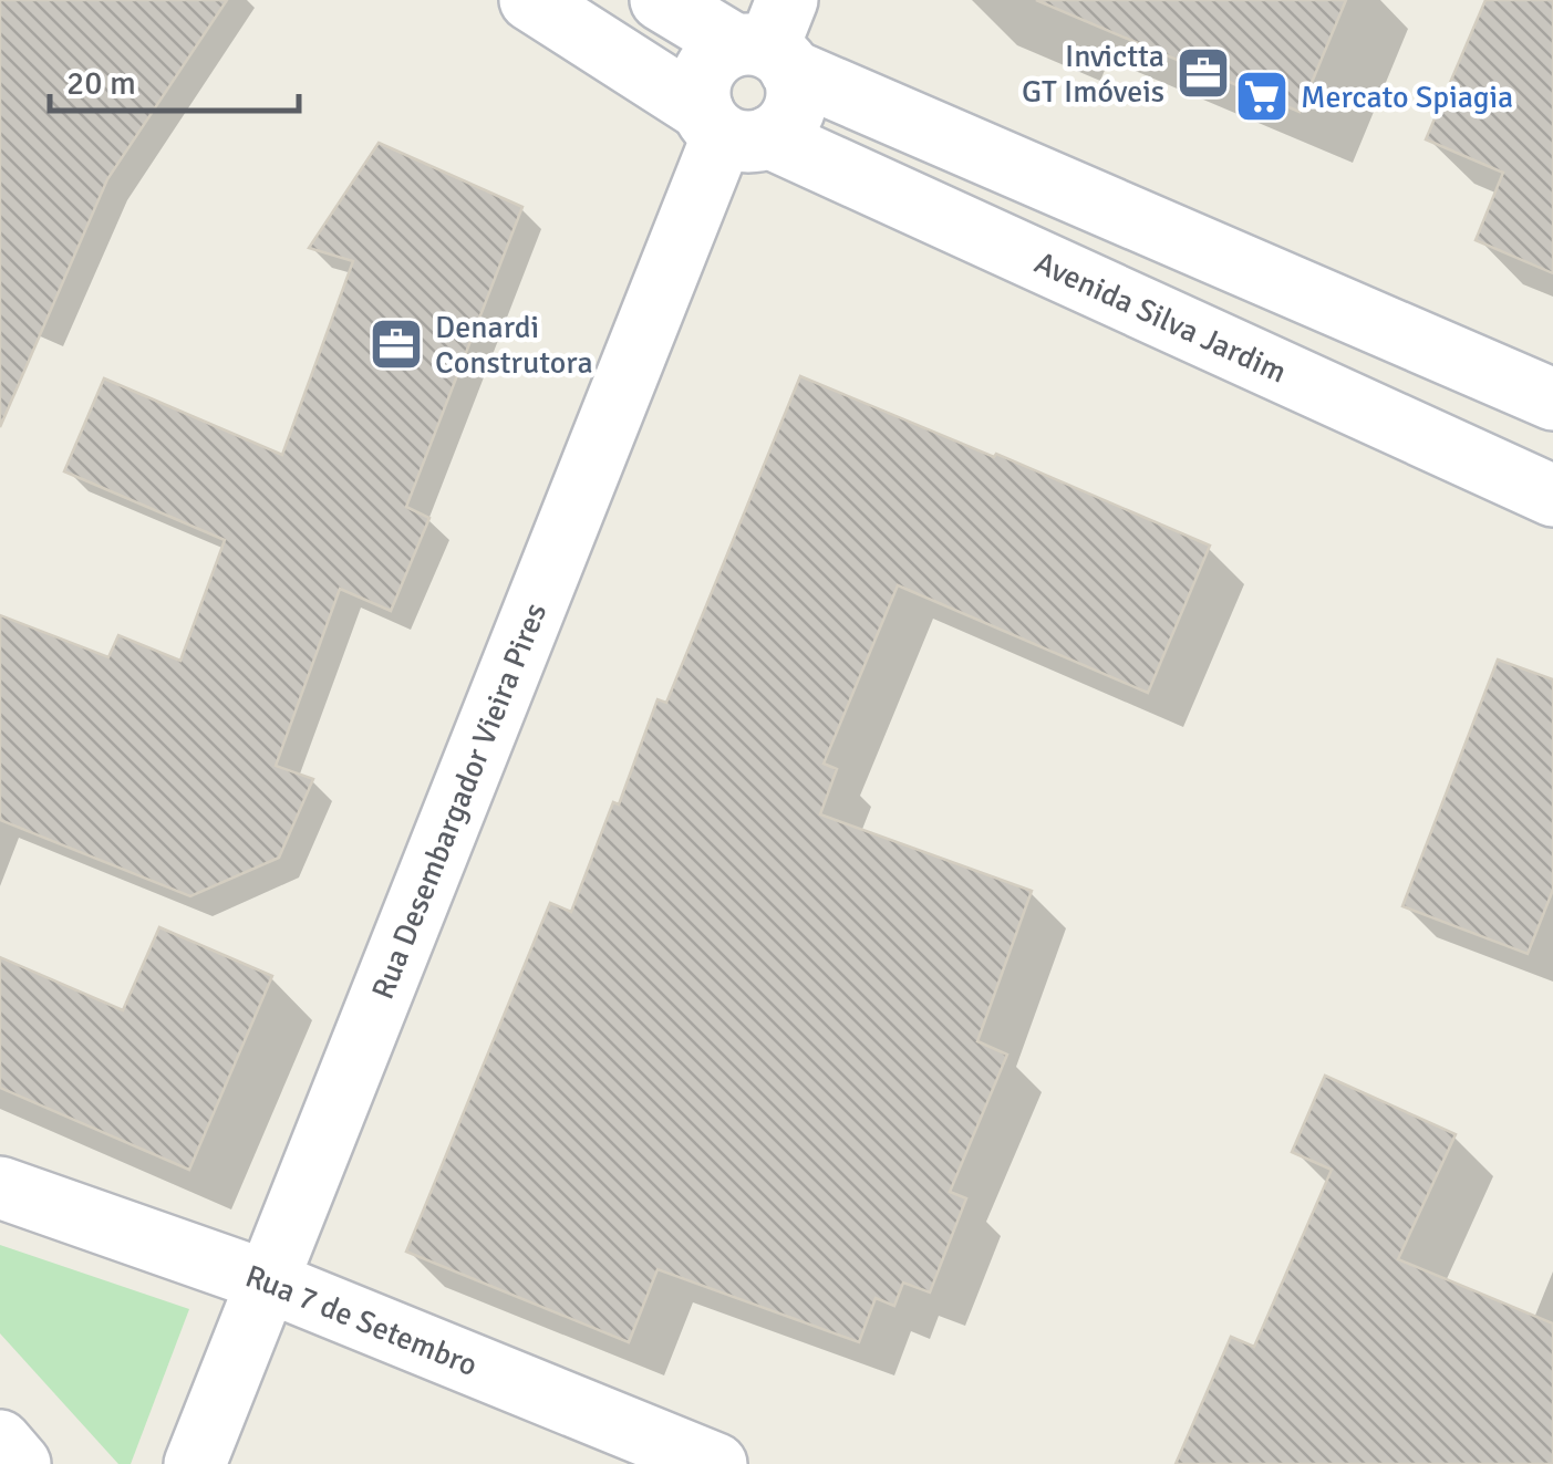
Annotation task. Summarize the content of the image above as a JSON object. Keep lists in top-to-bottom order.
{
  "streets": {
    "street": ["Avenida Silva Jardim", "Rua Desembargador Vieira Pires", "Rua 7 de Setembro"]
  },
  "crossings": [
    ["Avenida Silva Jardim", "Rua Desembargador Vieira Pires"],
    ["Rua Desembargador Vieira Pires", "Rua 7 de Setembro"]
  ],
  "places": {
    "office": ["Invictta GT Imóveis", "Denardi Construtora"],
    "supermarket": ["Mercato Spiagia"]
  },
  "scale_bar": "20 m"
}
